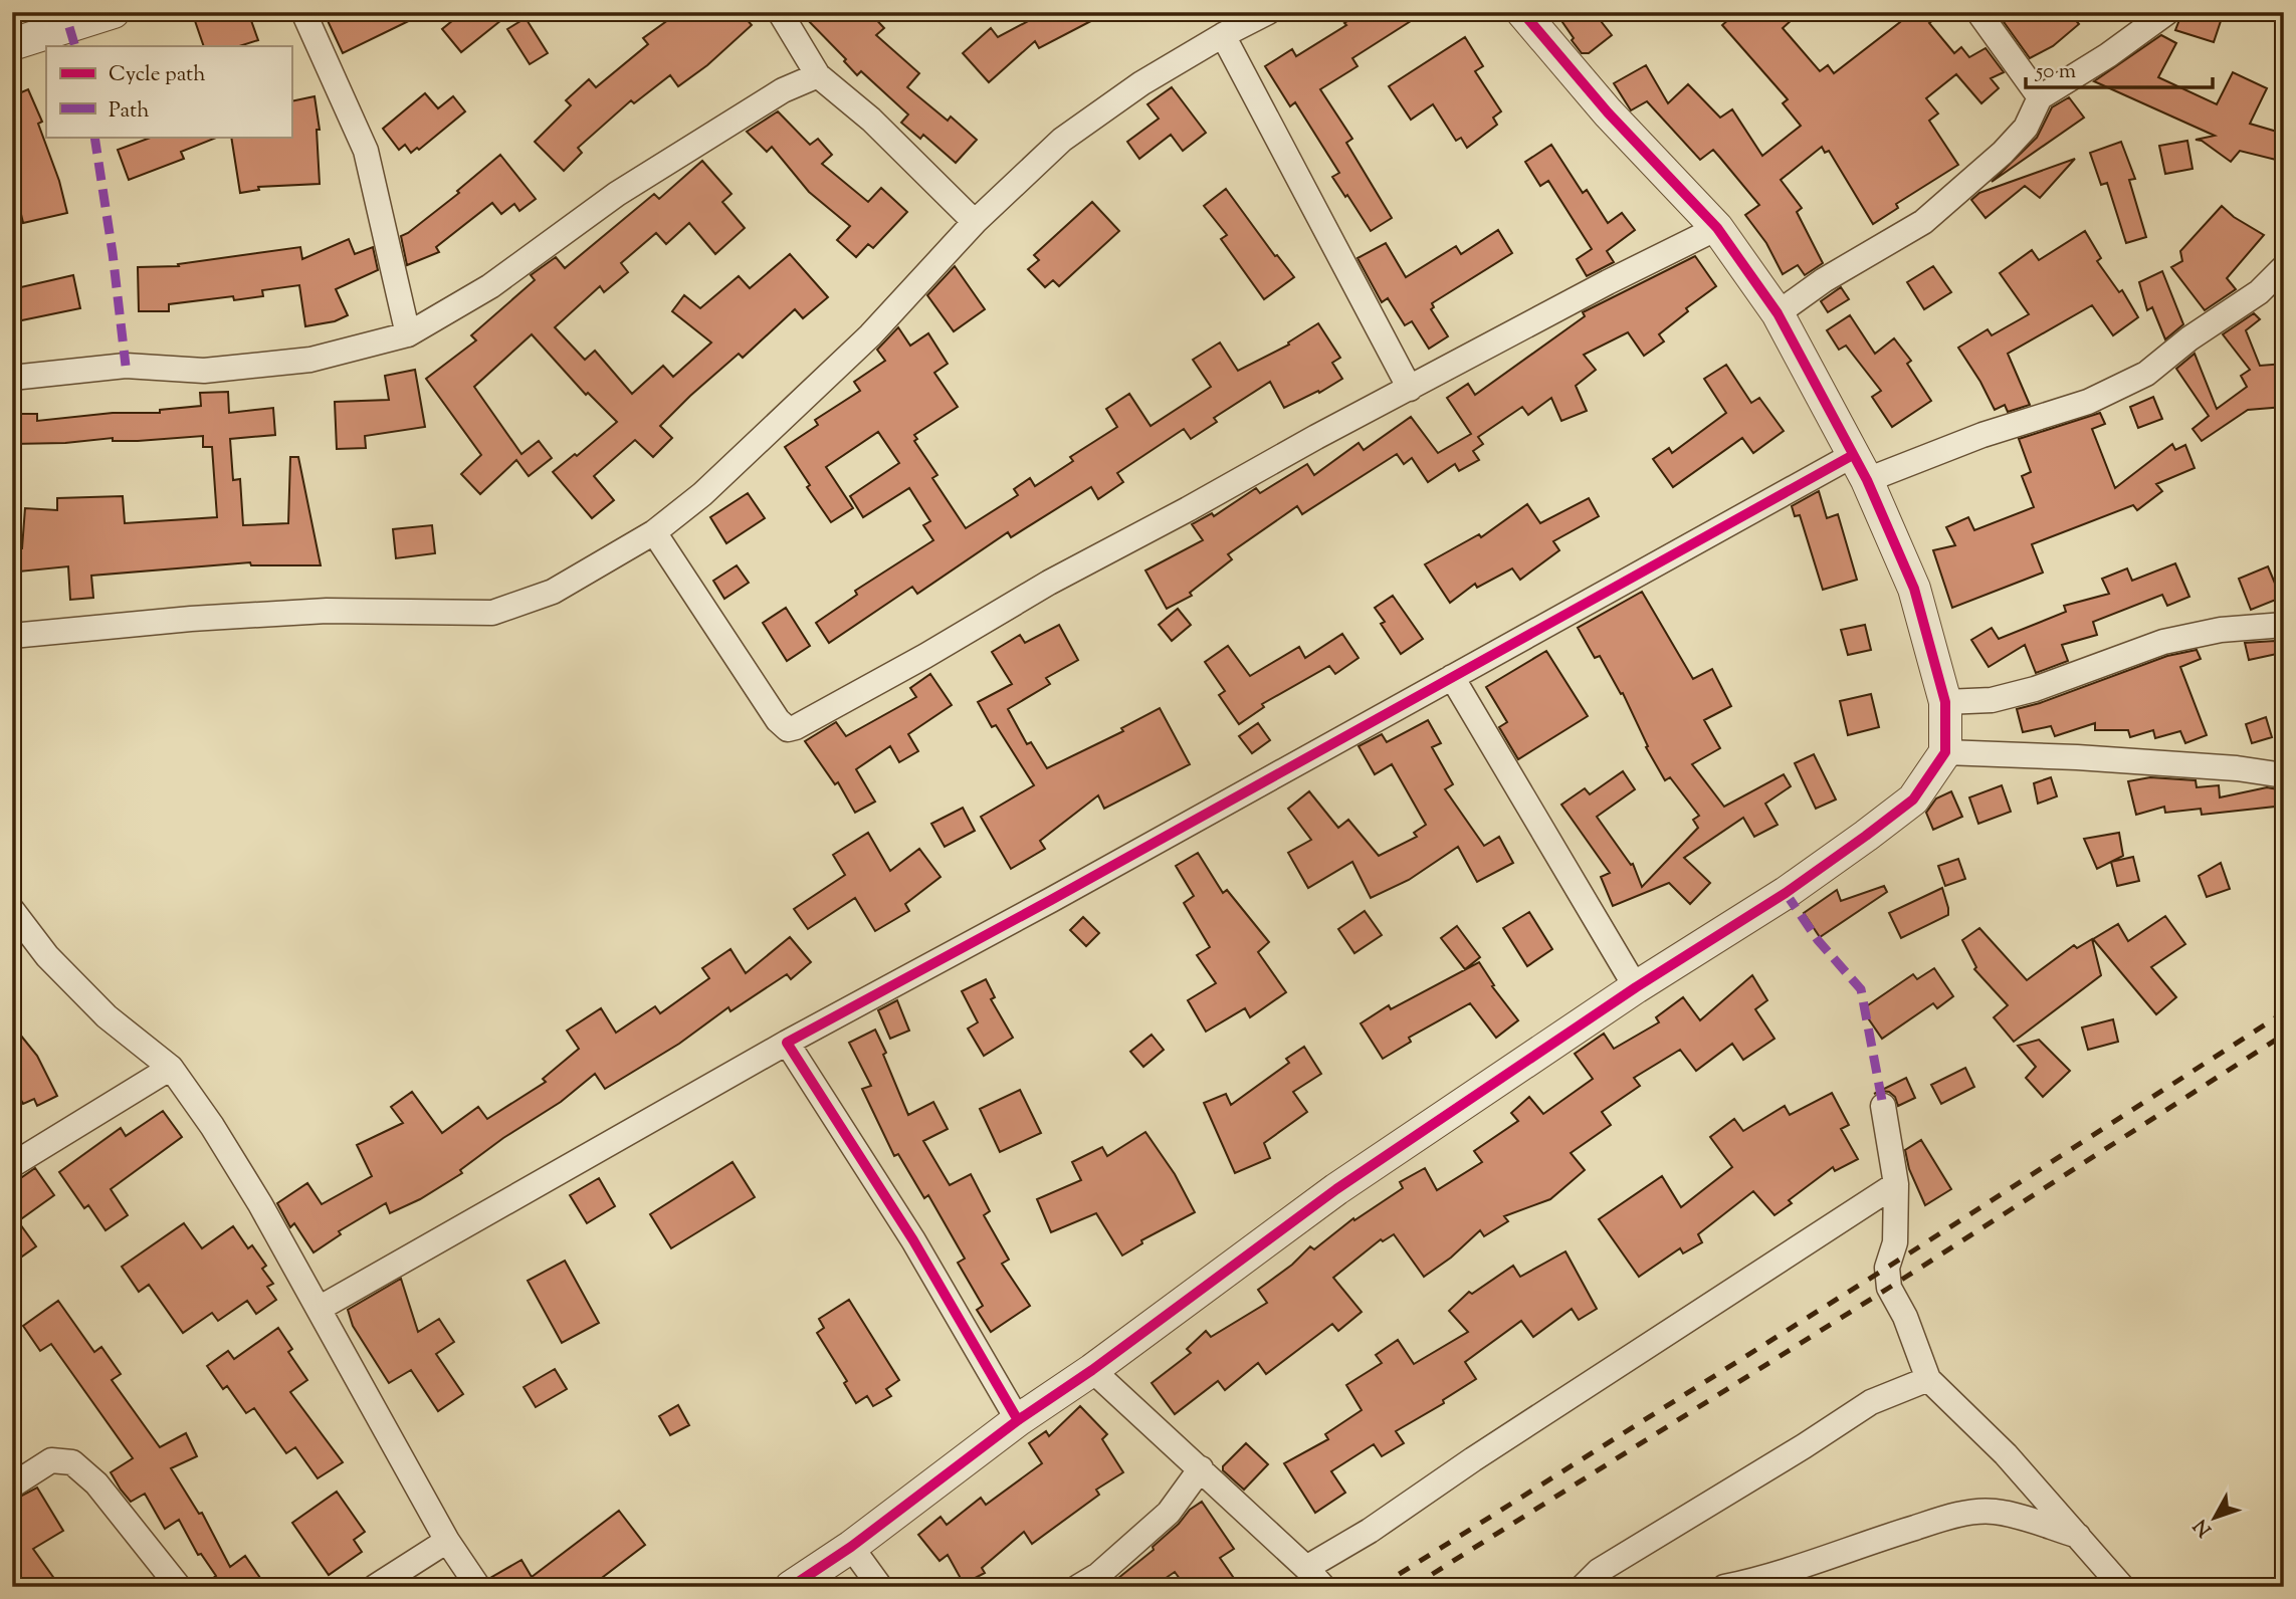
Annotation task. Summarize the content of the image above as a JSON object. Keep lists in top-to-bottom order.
{
  "legend": ["Cycle path", "Path"],
  "scale_bar": "50 m",
  "north": "bottom left"
}
